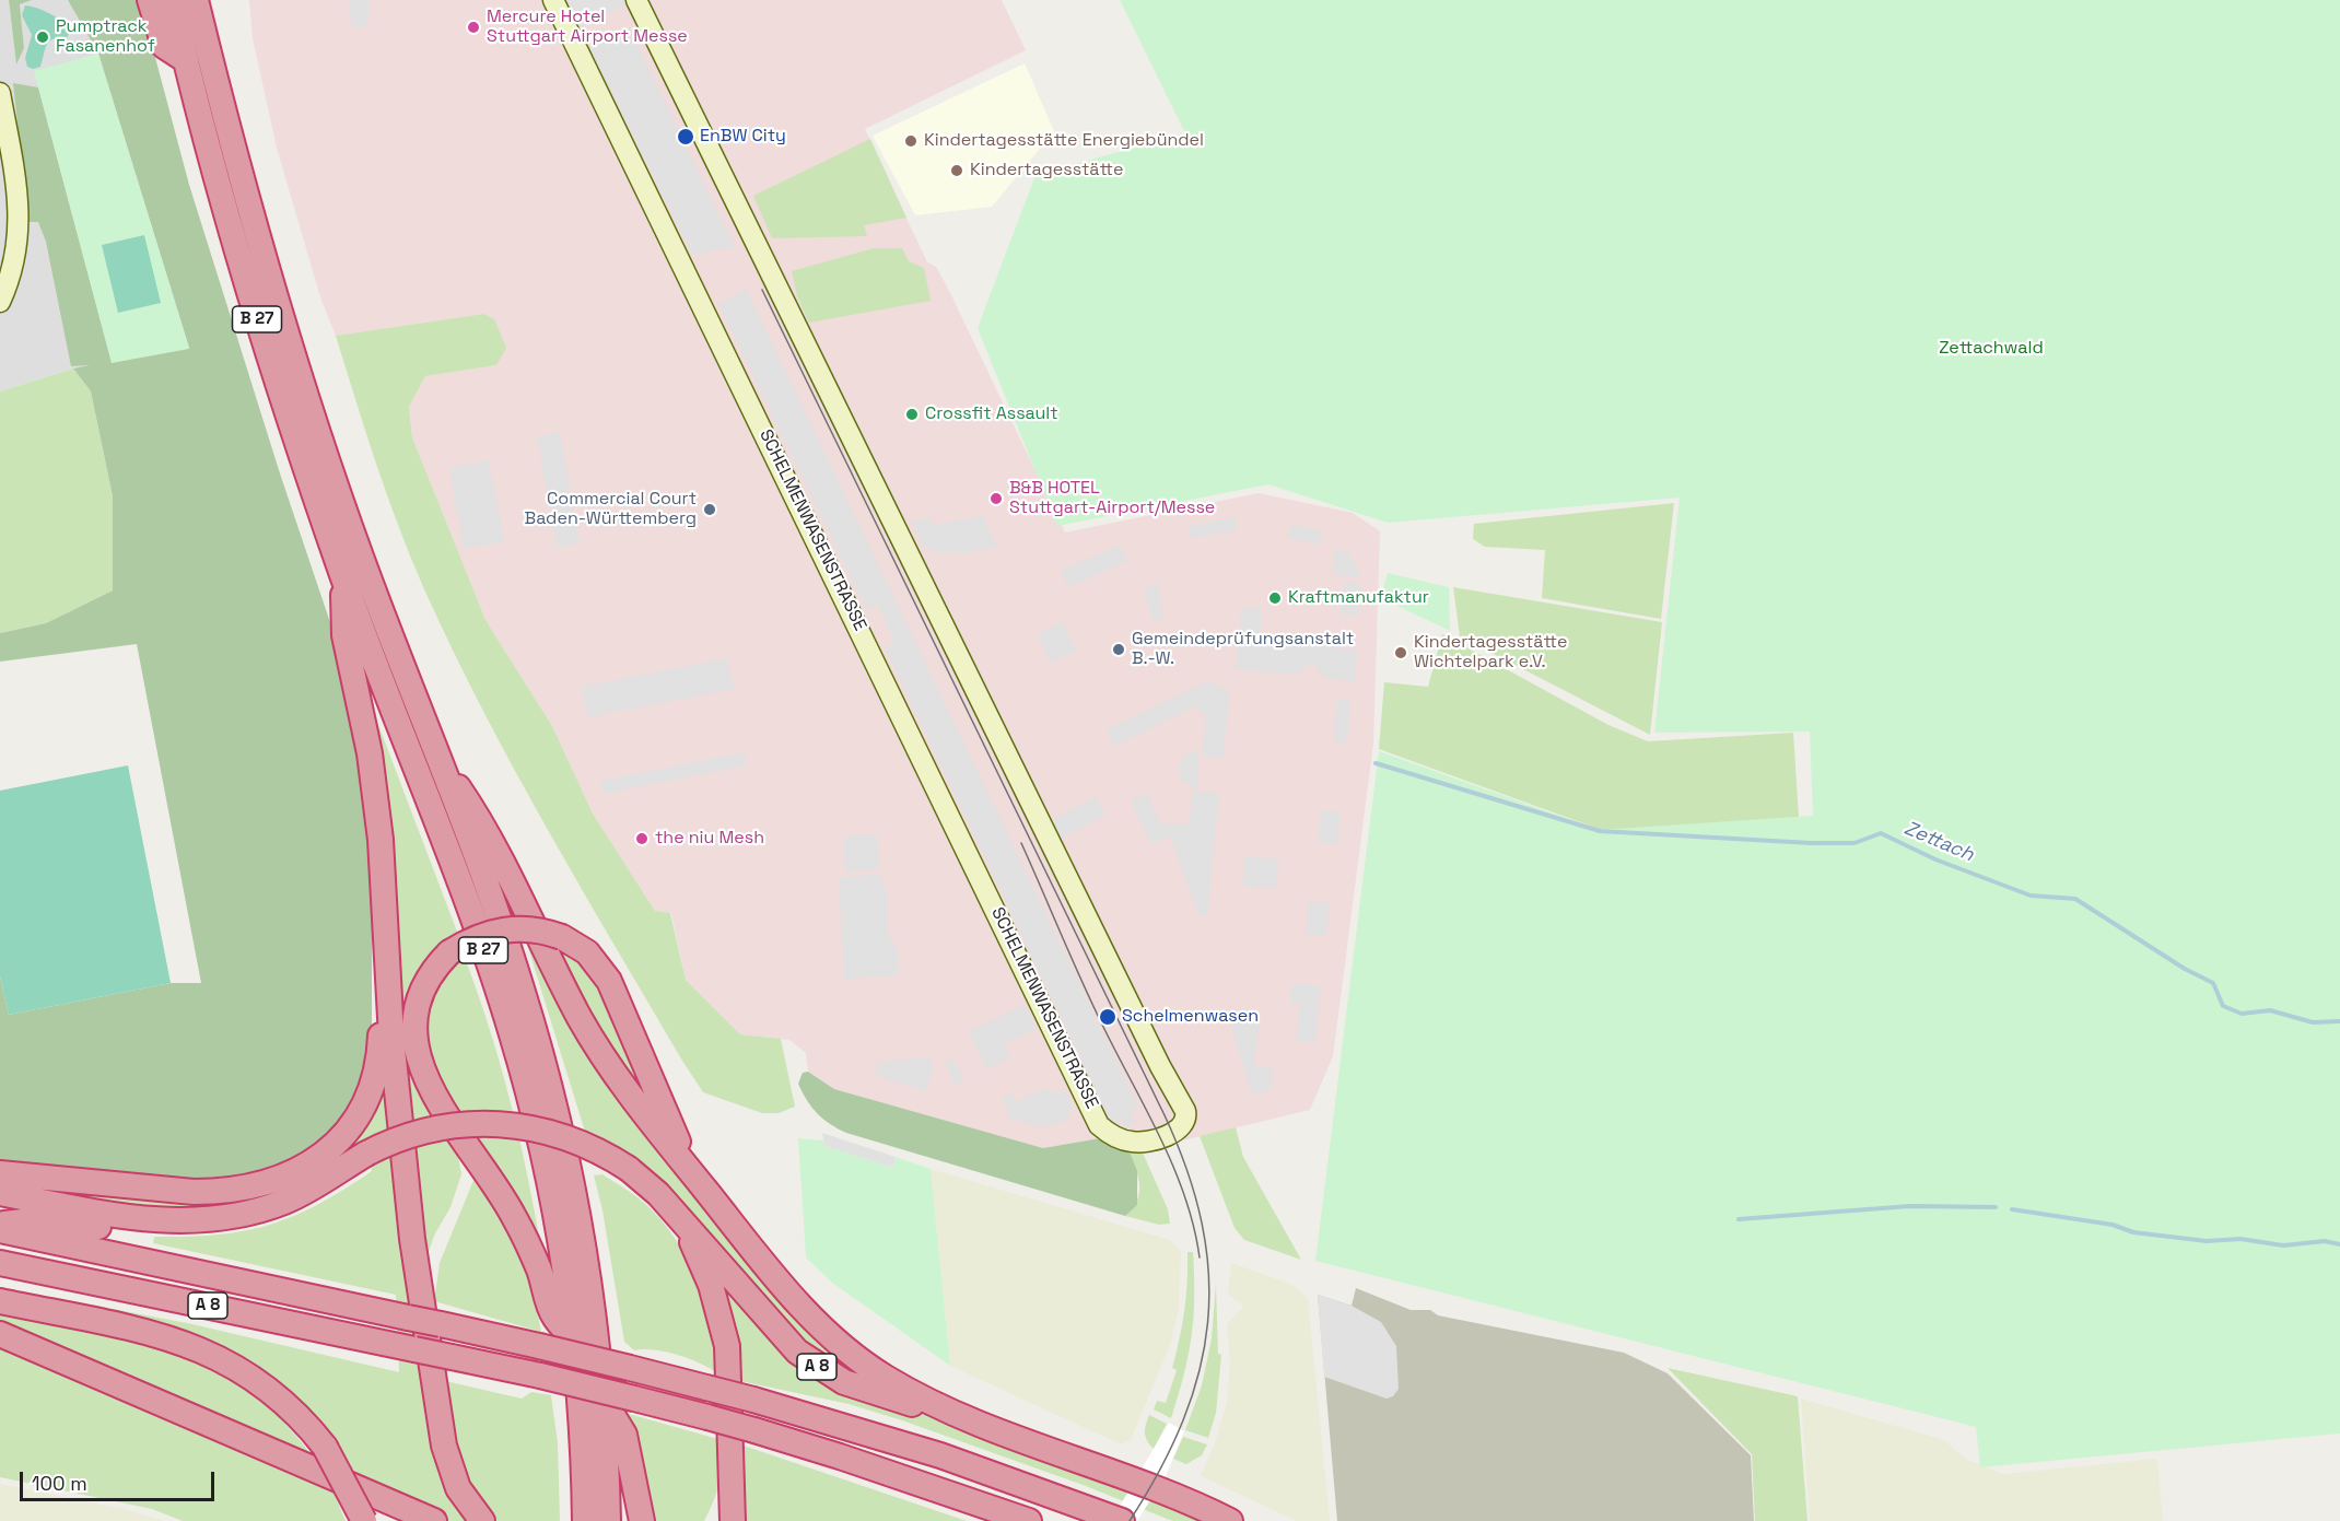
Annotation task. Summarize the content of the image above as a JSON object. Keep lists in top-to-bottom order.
{
  "streets": {
    "highway": ["B 27", "A 8"],
    "street": ["SCHELMENWASENSTRASSE"]
  },
  "water": ["Zettach"],
  "parks": ["Zettachwald"],
  "places": [
    "Mercure Hotel Stuttgart Airport Messe",
    "Pumptrack Fasanenhof",
    "EnBW City",
    "Kindertagesstätte Energiebündel",
    "Kindertagesstätte",
    "Crossfit Assault",
    "B&B HOTEL Stuttgart-Airport/Messe",
    "Commercial Court Baden-Württemberg",
    "Kraftmanufaktur",
    "Gemeindeprüfungsanstalt B.-W.",
    "Kindertagesstätte Wichtelpark e.V.",
    "the niu Mesh",
    "Schelmenwasen"
  ],
  "scale_bar": "100 m"
}
